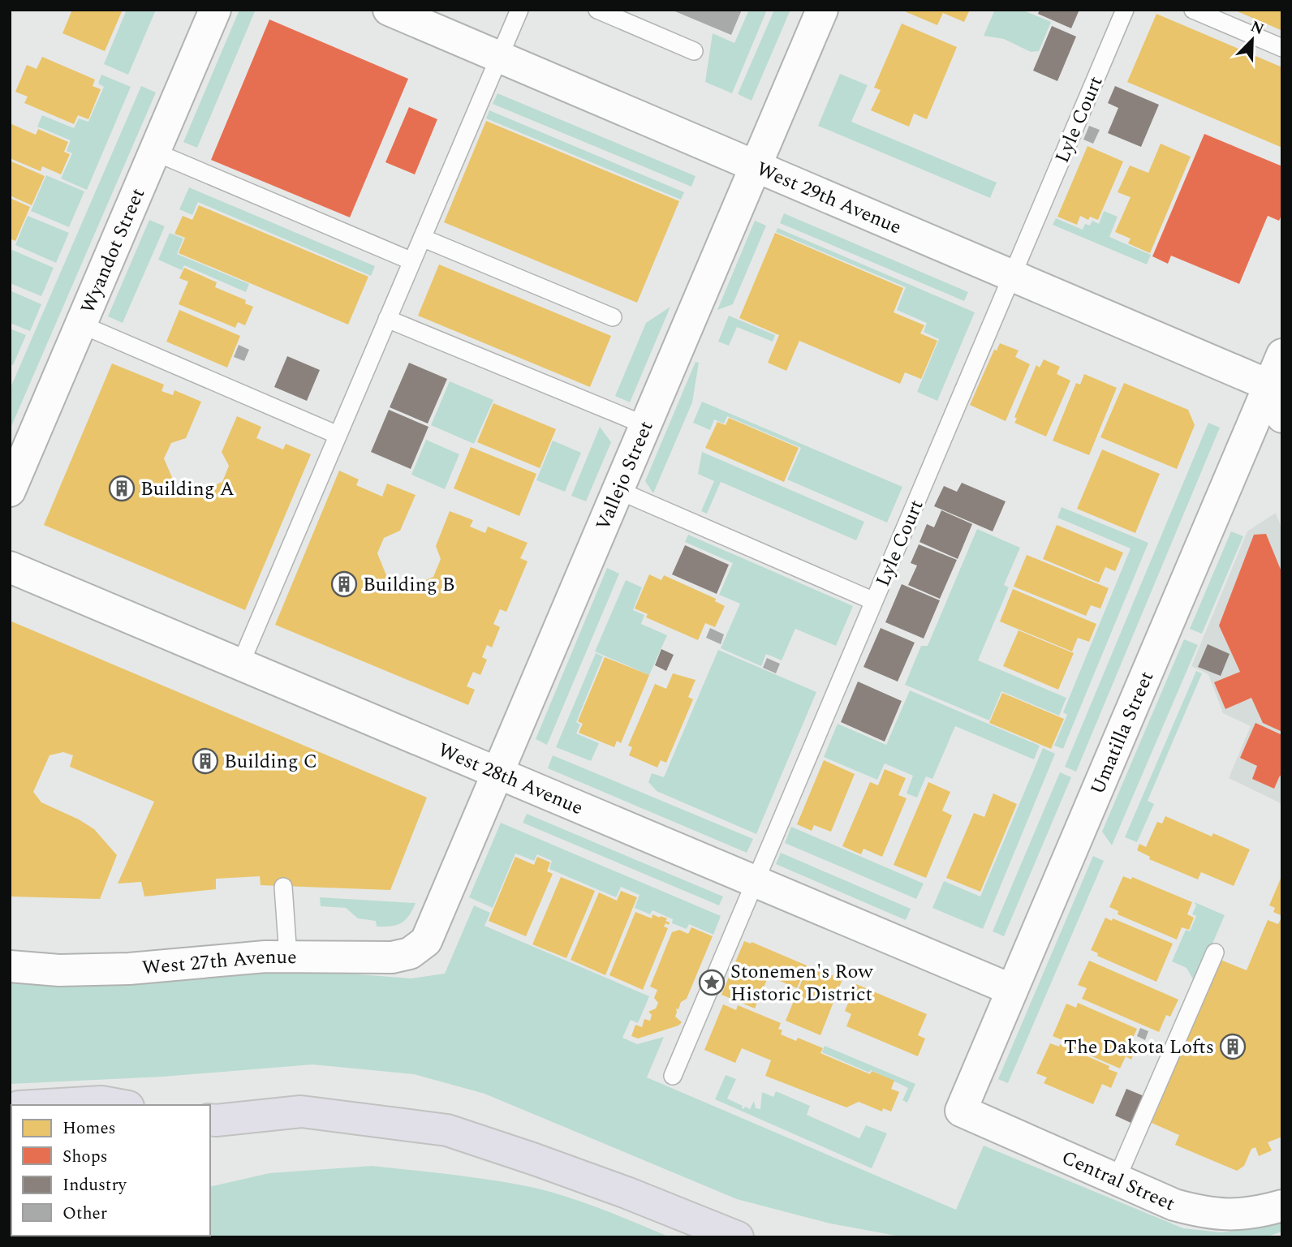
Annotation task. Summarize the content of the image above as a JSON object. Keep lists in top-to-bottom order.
{
  "streets": {
    "street": [
      "West 29th Avenue",
      "Wyandot Street",
      "Vallejo Street",
      "Umatilla Street",
      "West 28th Avenue",
      "West 27th Avenue",
      "Central Street"
    ],
    "lane": ["Lyle Court"]
  },
  "crossings": [
    ["Lyle Court", "West 29th Avenue"],
    ["Lyle Court", "West 28th Avenue"],
    ["West 29th Avenue", "Vallejo Street"],
    ["West 29th Avenue", "Umatilla Street"],
    ["Vallejo Street", "West 28th Avenue"],
    ["Vallejo Street", "West 27th Avenue"],
    ["Umatilla Street", "West 28th Avenue"],
    ["Umatilla Street", "Central Street"]
  ],
  "places": {
    "building": [
      "Building A",
      "Building B",
      "Building C",
      "The Dakota Lofts"
    ],
    "place": ["Stonemen's Row Historic District"]
  },
  "legend": [
    "Homes",
    "Shops",
    "Industry",
    "Other"
  ],
  "north": "top right"
}
